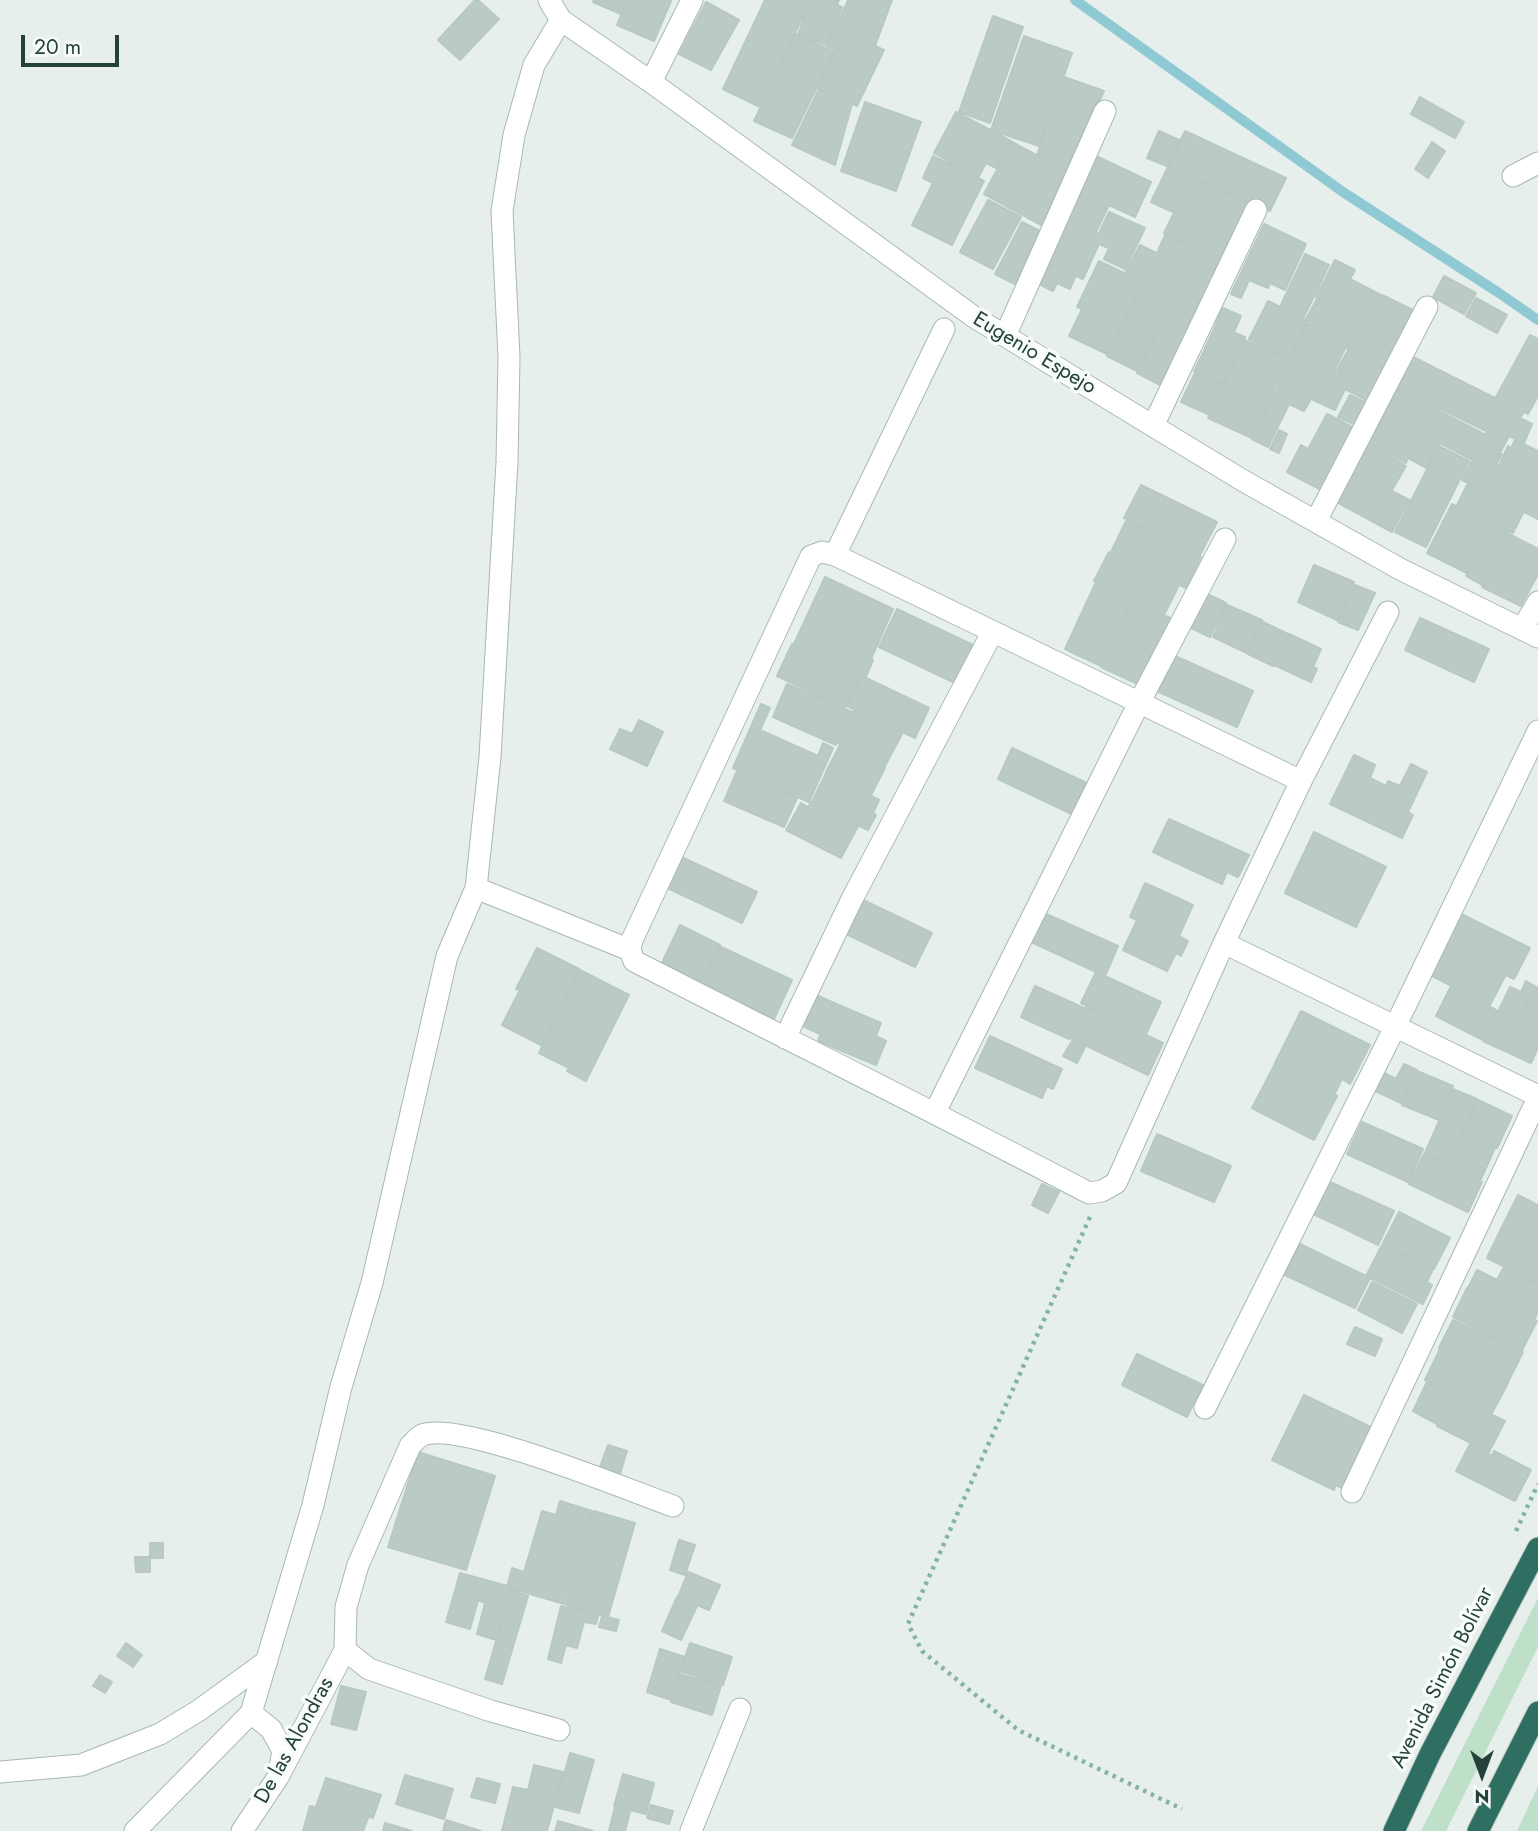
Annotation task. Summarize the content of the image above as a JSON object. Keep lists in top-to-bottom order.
{
  "streets": {
    "highway": ["Avenida Simón Bolívar"],
    "street": ["Eugenio Espejo", "De las Alondras"]
  },
  "scale_bar": "20 m",
  "north": "bottom"
}
